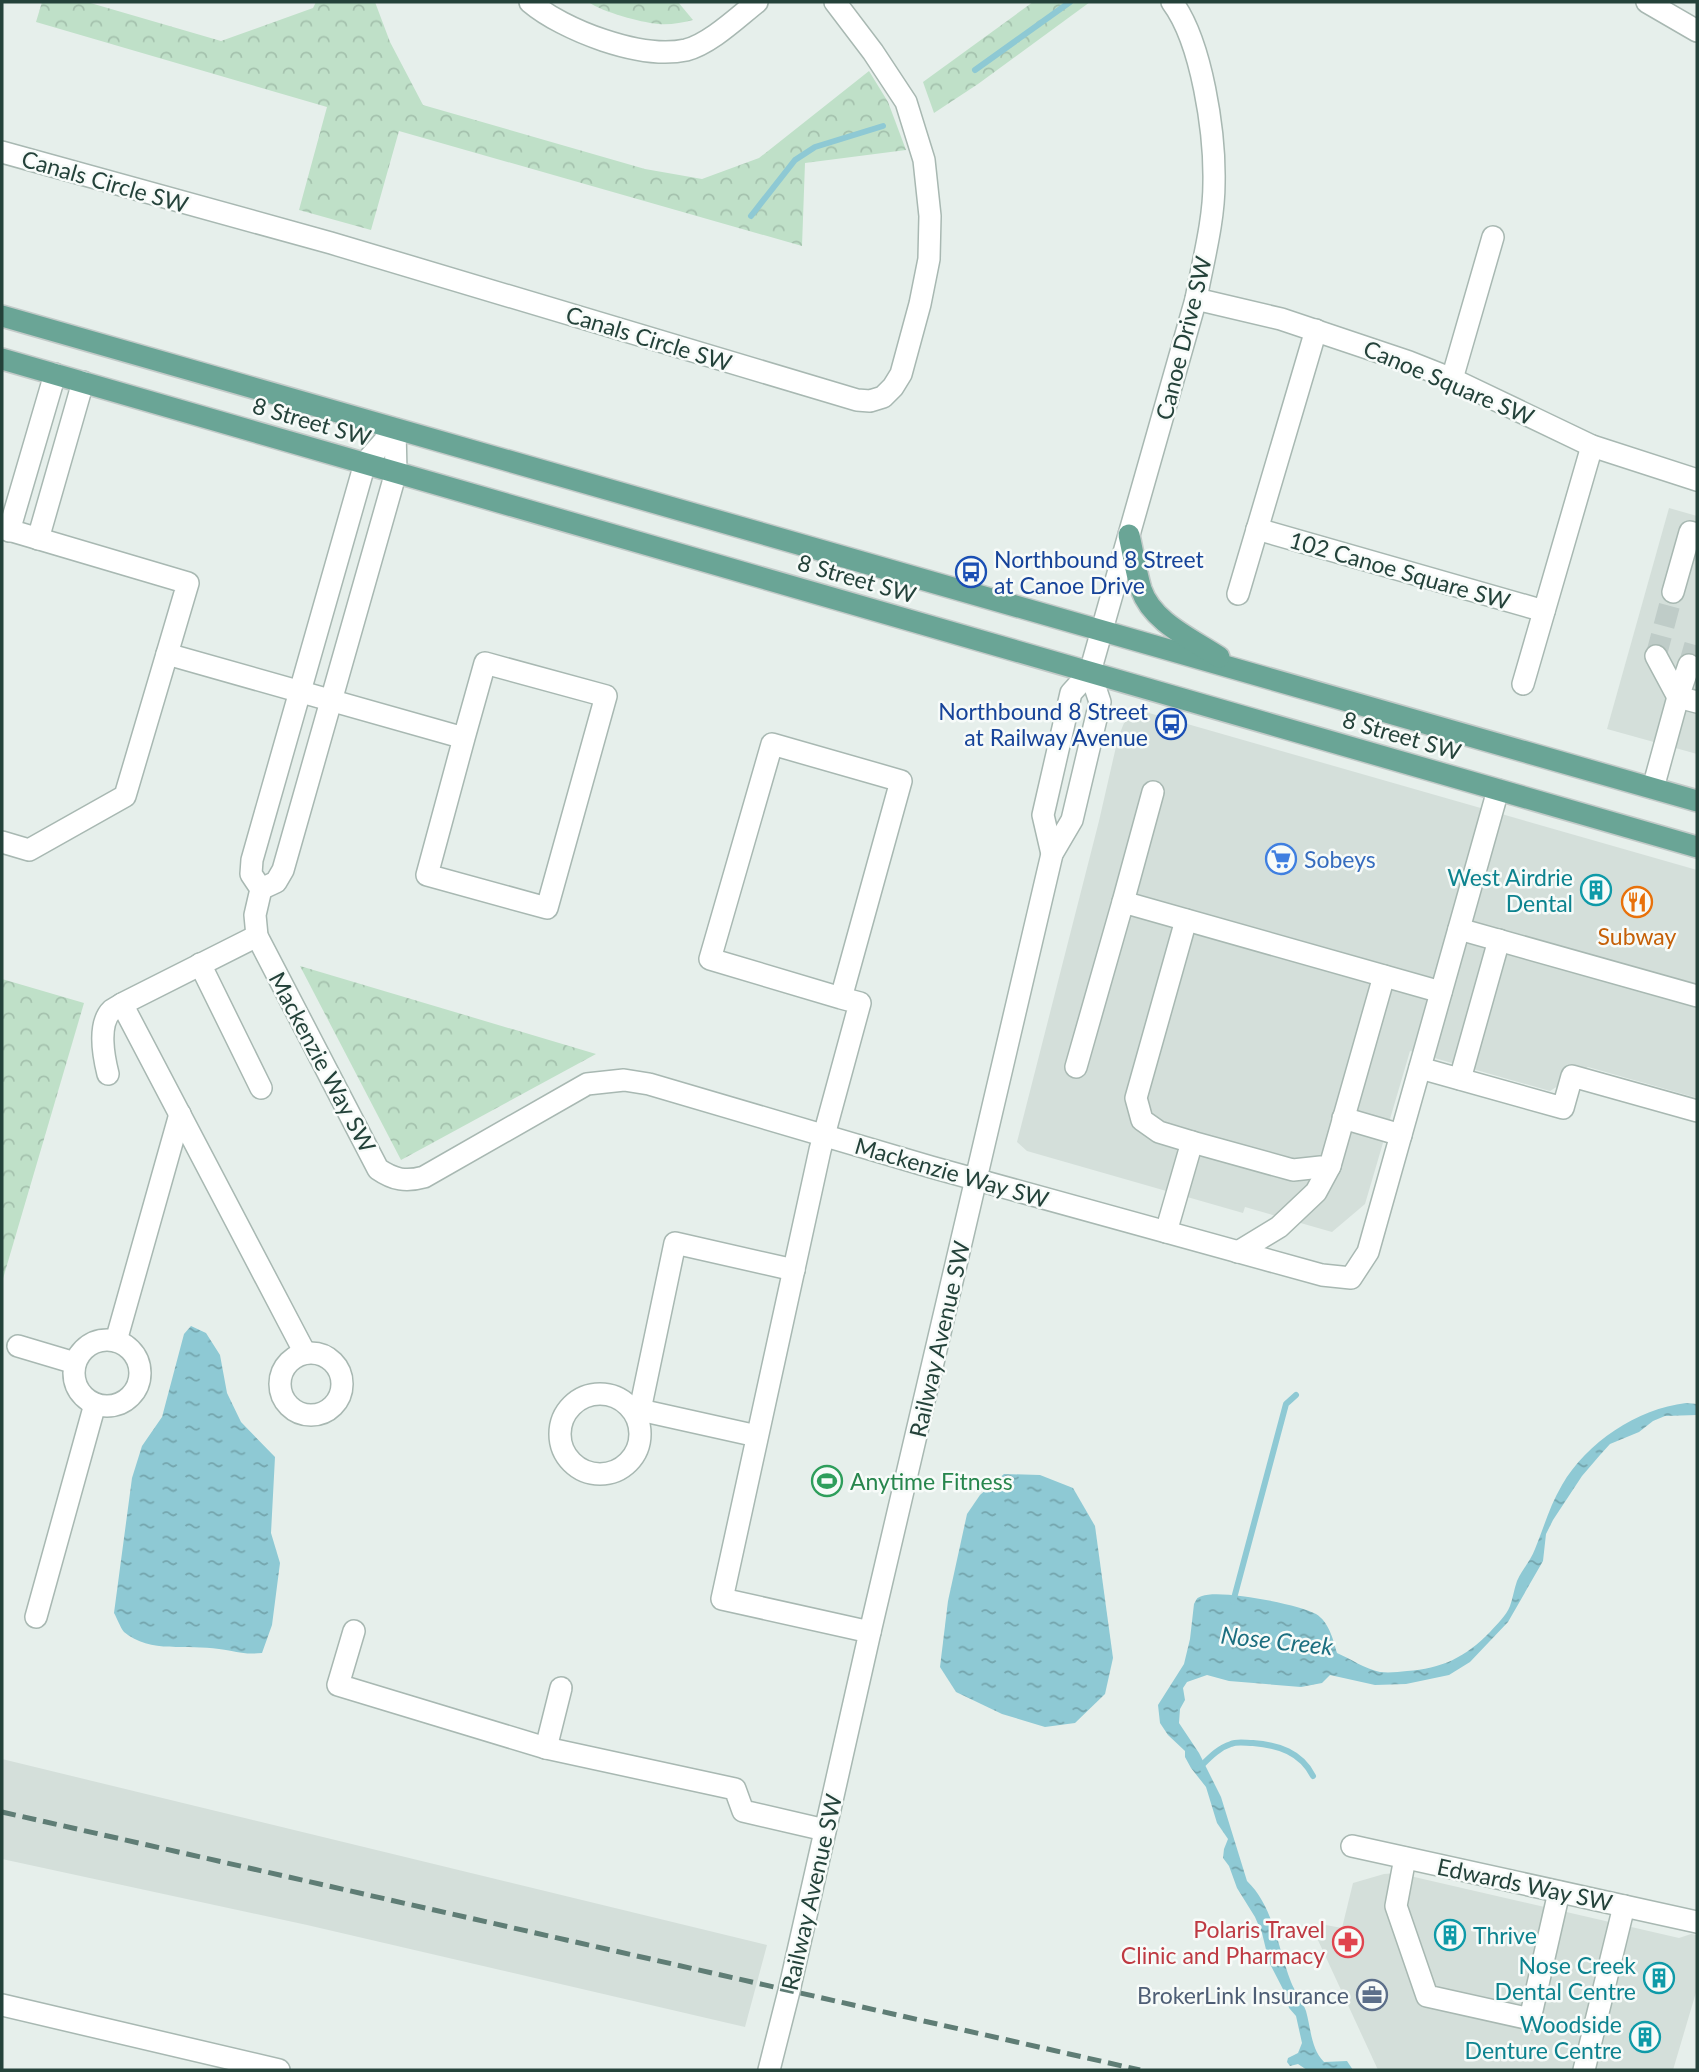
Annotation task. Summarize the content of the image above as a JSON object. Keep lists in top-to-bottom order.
{
  "streets": {
    "main road": ["8 Street SW"],
    "street": [
      "Canals Circle SW",
      "Canoe Drive SW",
      "Canoe Square SW",
      "102 Canoe Square SW",
      "Mackenzie Way SW",
      "Railway Avenue SW",
      "Edwards Way SW"
    ]
  },
  "crossings": [
    ["Canoe Drive SW", "Canoe Square SW"],
    ["Canoe Drive SW", "8 Street SW"],
    ["Canoe Drive SW", "Railway Avenue SW"],
    ["8 Street SW", "Mackenzie Way SW"],
    ["8 Street SW", "Railway Avenue SW"],
    ["Mackenzie Way SW", "Railway Avenue SW"]
  ],
  "water": ["Nose Creek"],
  "places": {
    "bus stop": ["Northbound 8 Street at Canoe Drive", "Northbound 8 Street at Railway Avenue"],
    "supermarket": ["Sobeys"],
    "building": [
      "West Airdrie Dental",
      "Thrive",
      "Nose Creek Dental Centre",
      "Woodside Denture Centre"
    ],
    "restaurant": ["Subway"],
    "sports": ["Anytime Fitness"],
    "pharmacy": ["Polaris Travel Clinic and Pharmacy"],
    "office": ["BrokerLink Insurance"]
  }
}
